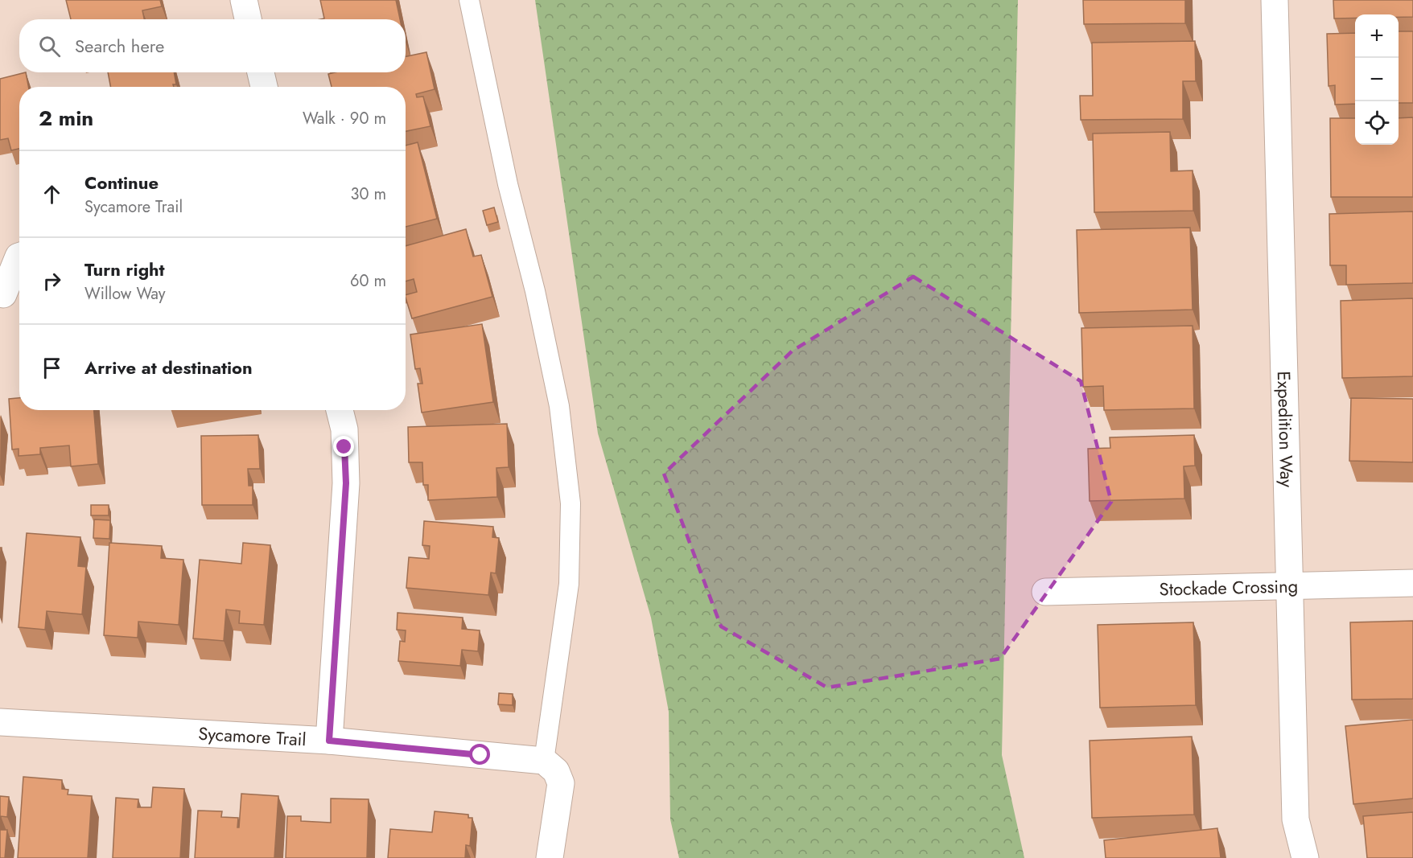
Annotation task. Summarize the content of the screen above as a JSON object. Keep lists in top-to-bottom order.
{
  "streets": {
    "street": ["Expedition Way", "Stockade Crossing", "Sycamore Trail"]
  },
  "crossings": [
    ["Expedition Way", "Stockade Crossing"]
  ],
  "page": {
    "map_buttons": ["+", "−"],
    "search": "Search here",
    "heading": ["2 min", "Walk · 90 m"],
    "list": [
      ["Continue", "Sycamore Trail", "30 m"],
      ["Turn right", "Willow Way", "60 m"],
      "Arrive at destination"
    ]
  }
}
